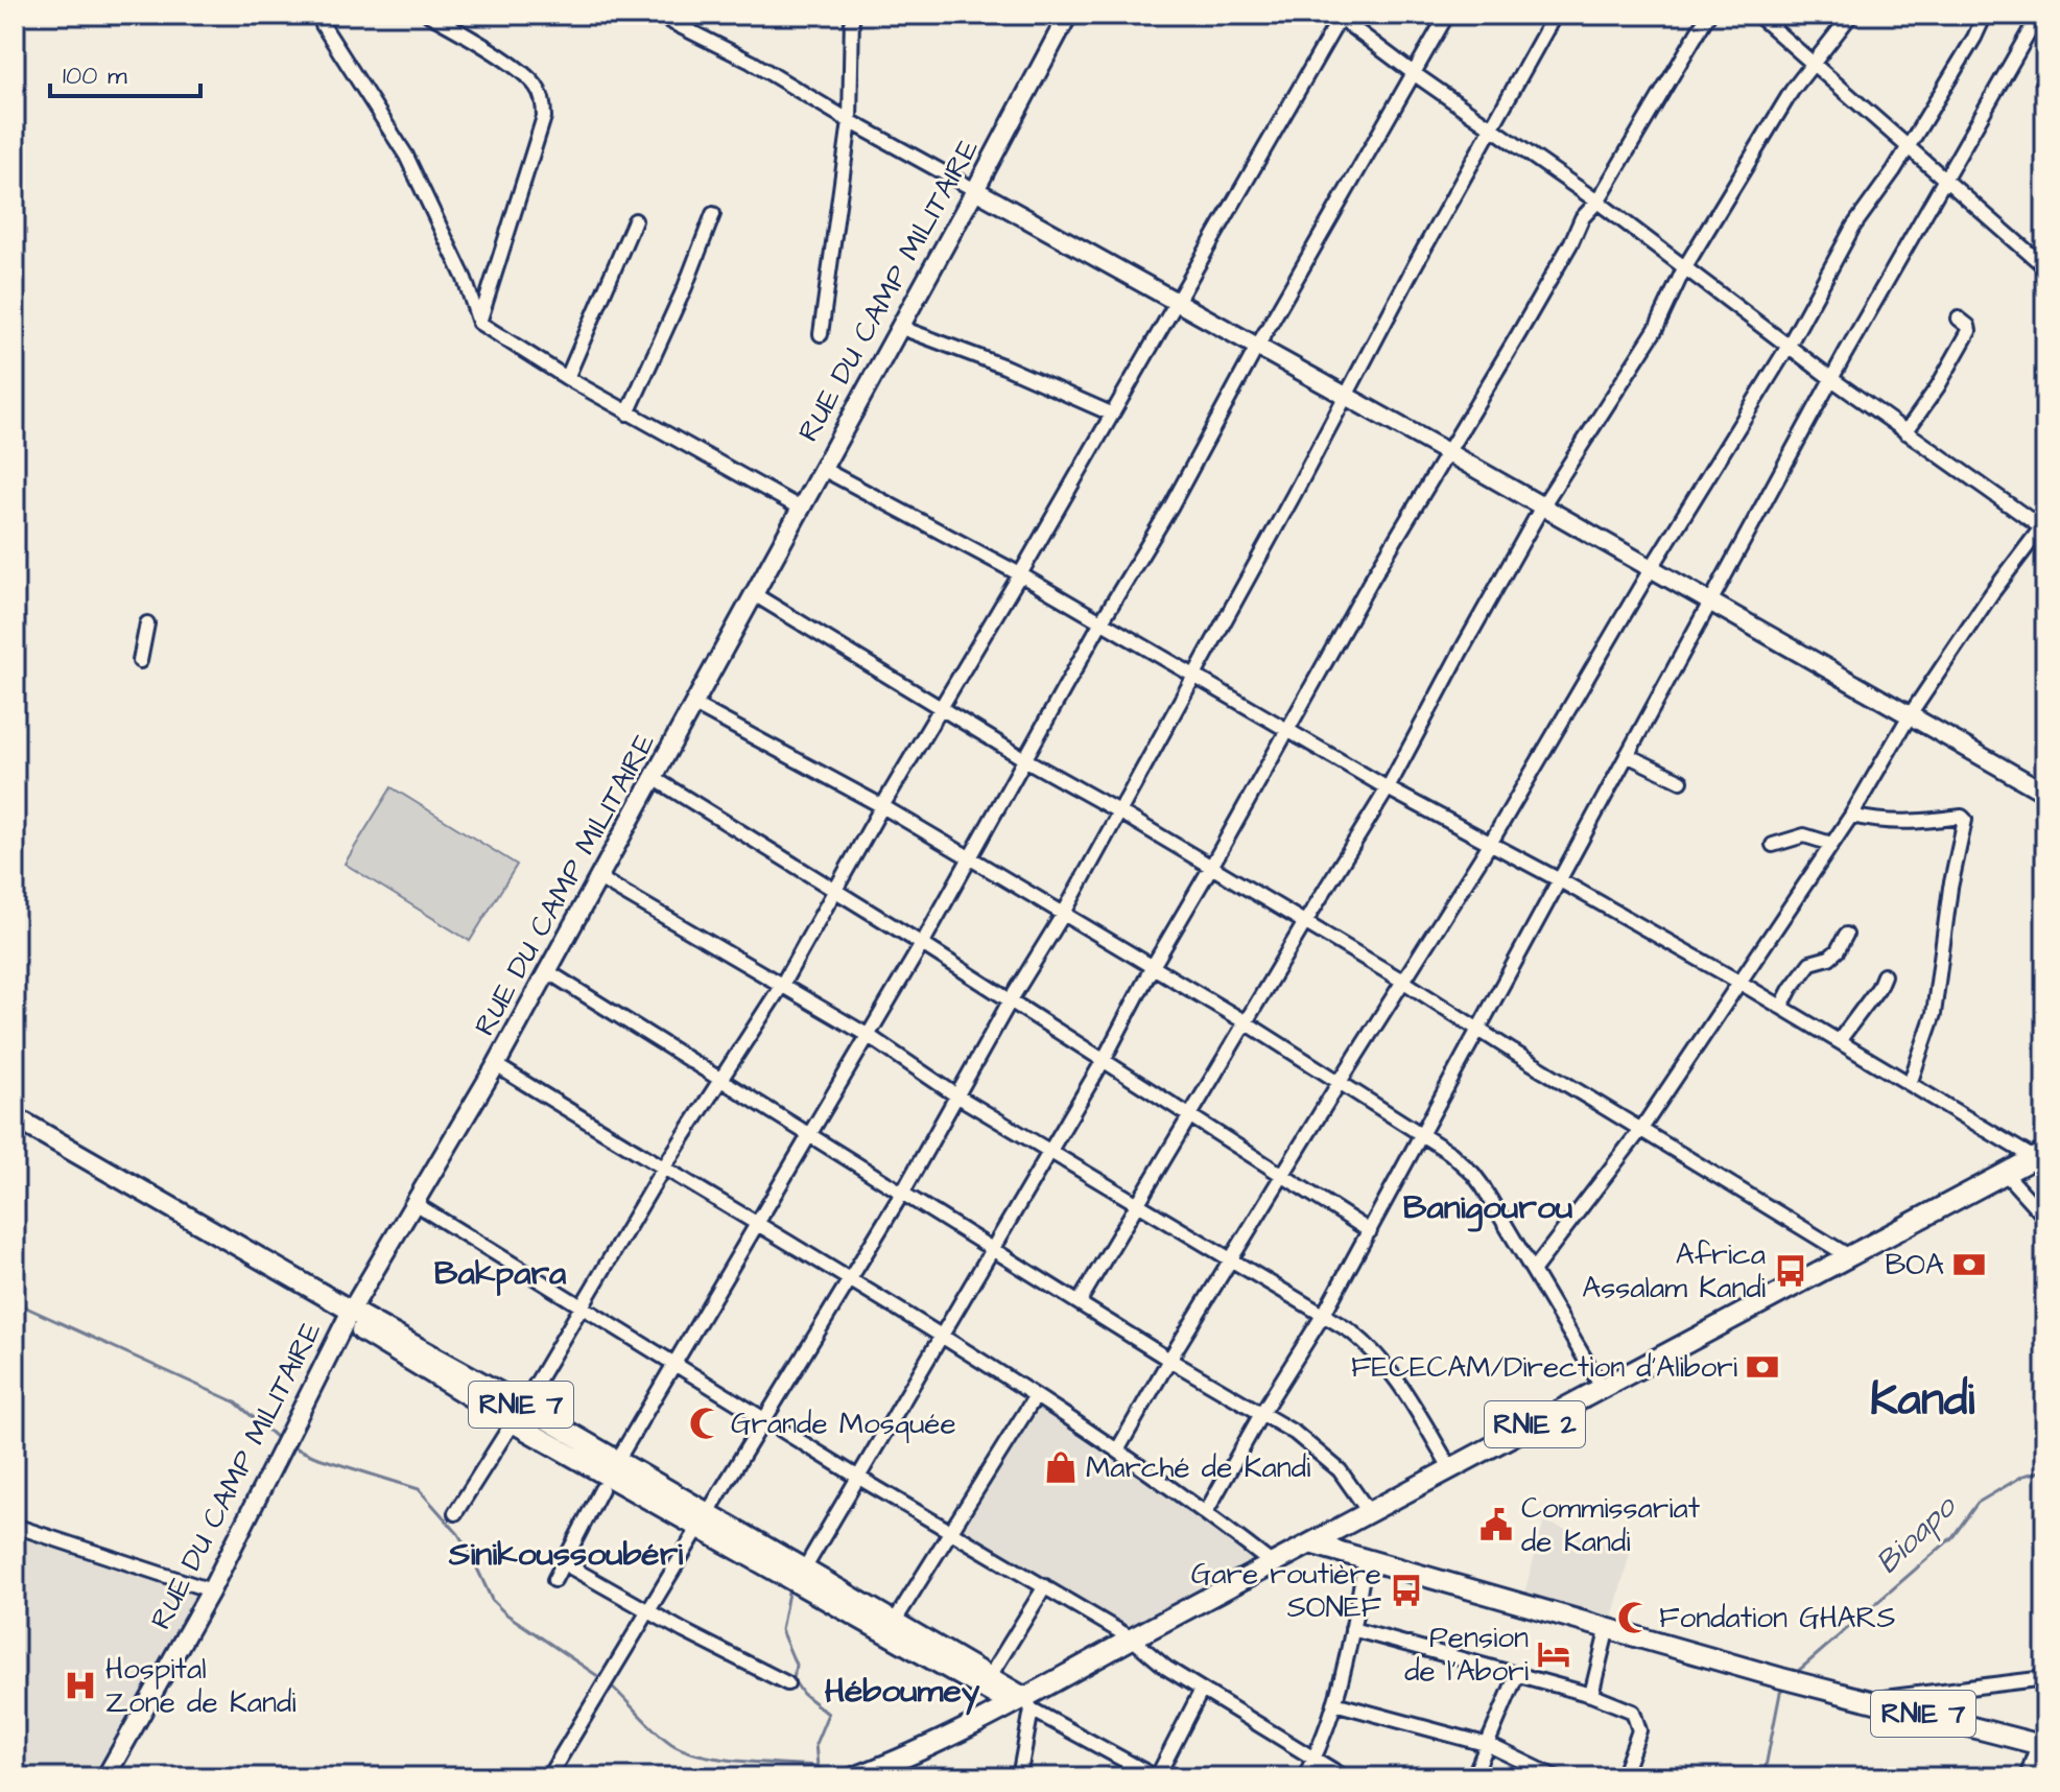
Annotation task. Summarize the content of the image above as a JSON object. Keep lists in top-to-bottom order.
{
  "streets": {
    "main road": ["RNIE 7", "RNIE 2"],
    "street": ["RUE DU CAMP MILITAIRE"]
  },
  "crossings": [
    ["RUE DU CAMP MILITAIRE", "RNIE 7"],
    ["RNIE 7", "RNIE 2"]
  ],
  "districts": [
    "Banigourou",
    "Bakpara",
    "Kandi",
    "Sinikoussoubéri",
    "Héboumey"
  ],
  "water": ["Bioapo"],
  "places": {
    "bank": ["BOA", "FECECAM/Direction d'Alibori"],
    "bus stop": ["Africa Assalam Kandi", "Gare routière SONEF"],
    "mosque": ["Grande Mosquée", "Fondation GHARS"],
    "shop": ["Marché de Kandi"],
    "public building": ["Commissariat de Kandi"],
    "hotel": ["Pension de l'Abori"],
    "hospital": ["Hospital Zone de Kandi"]
  },
  "scale_bar": "100 m"
}
